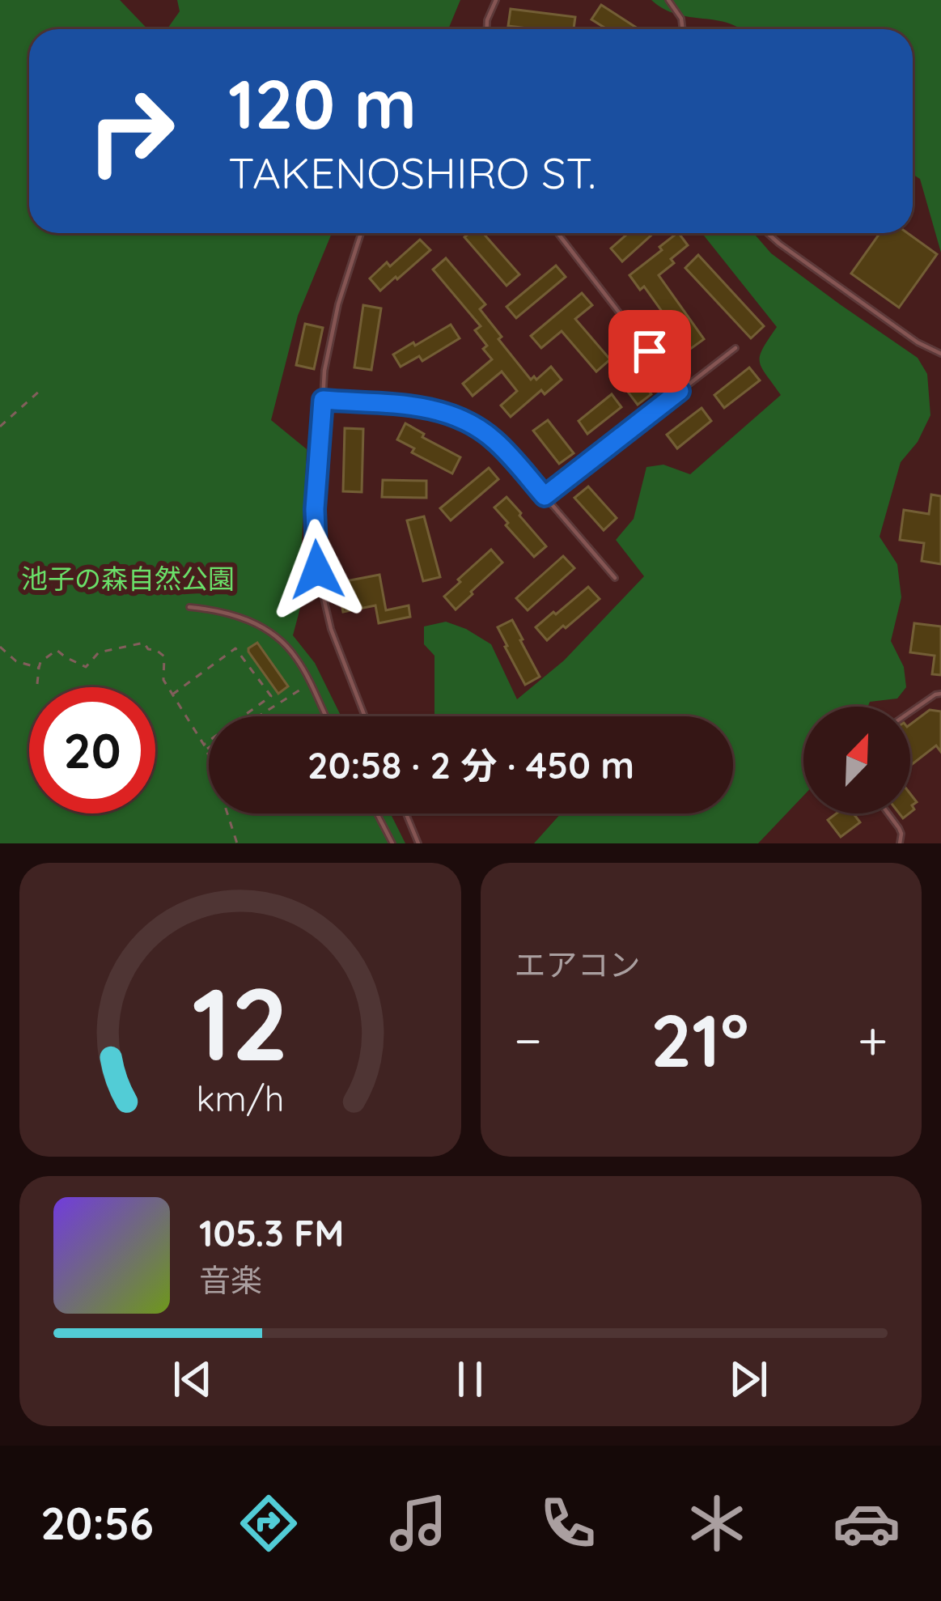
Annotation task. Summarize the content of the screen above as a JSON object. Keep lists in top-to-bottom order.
{
  "parks": ["池子の森自然公園"],
  "north": "top right",
  "page": {
    "turn": ["120 m", "TAKENOSHIRO ST."],
    "limit": "20",
    "trip": "20:58 · 2 分 · 450 m",
    "tile": "エアコン",
    "heat": ["−", "21°", "+"],
    "song": ["105.3 FM", "音楽"],
    "tabs": "20:56",
    "gauge": ["12", "km/h"]
  }
}
